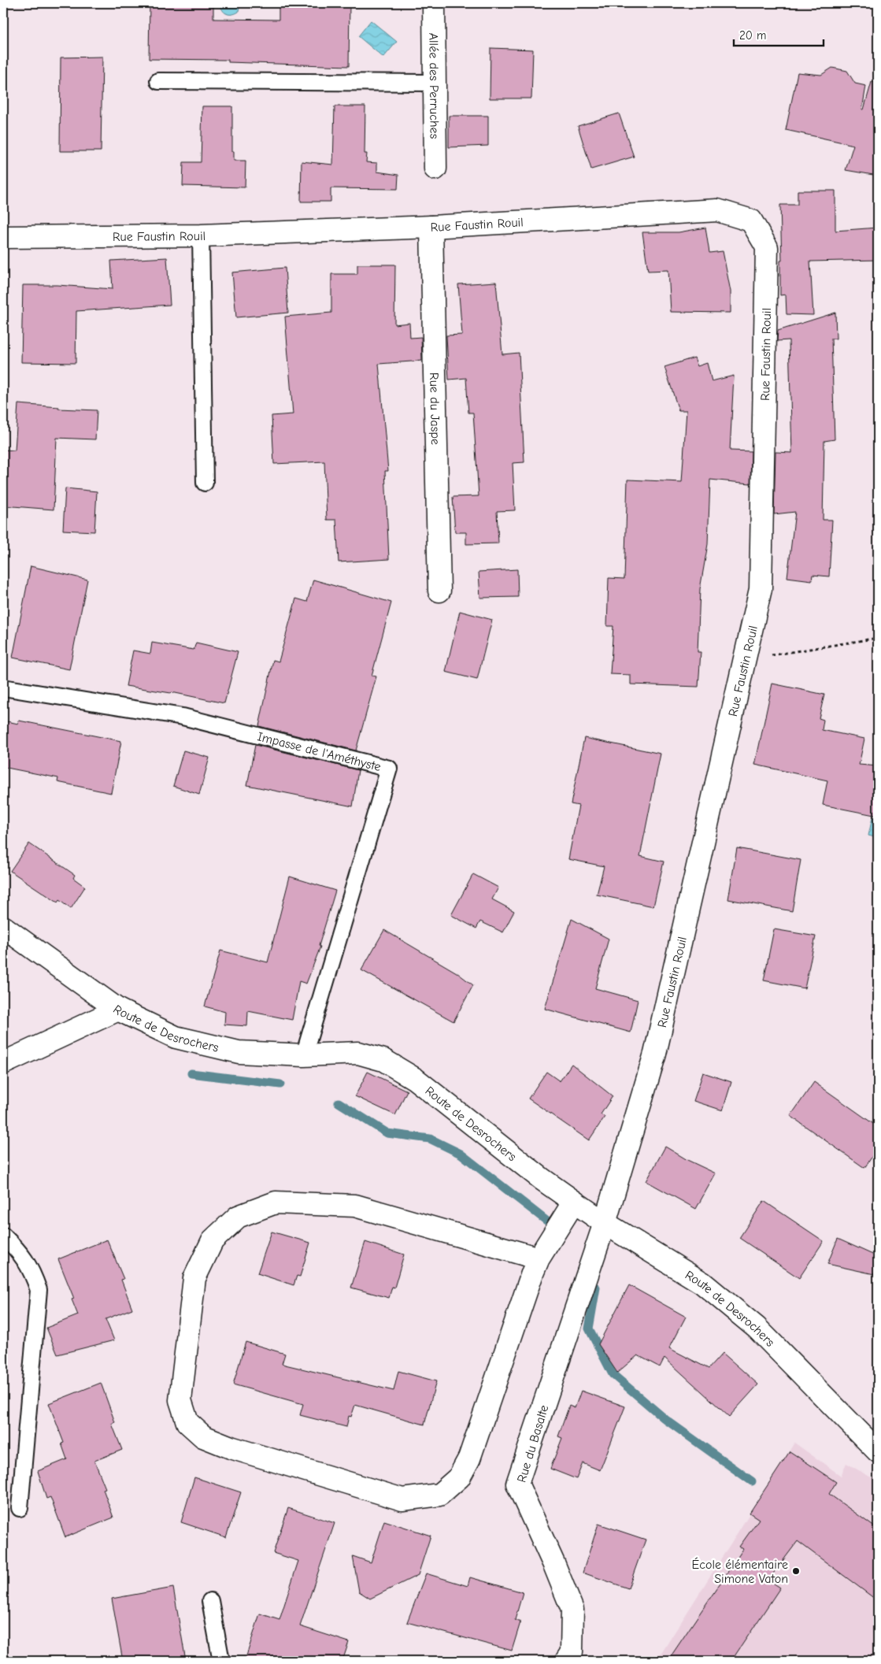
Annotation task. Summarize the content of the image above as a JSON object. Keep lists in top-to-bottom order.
{
  "streets": {
    "street": [
      "Allée des Perruches",
      "Rue Faustin Rouil",
      "Rue du Jaspe",
      "Route de Desrochers",
      "Rue du Basalte"
    ],
    "lane": ["Impasse de l'Améthyste"]
  },
  "crossings": [
    ["Rue Faustin Rouil", "Rue du Jaspe"],
    ["Rue Faustin Rouil", "Route de Desrochers"],
    ["Rue Faustin Rouil", "Rue du Basalte"],
    ["Impasse de l'Améthyste", "Route de Desrochers"],
    ["Route de Desrochers", "Rue du Basalte"]
  ],
  "places": ["École élémentaire Simone Vaton"],
  "scale_bar": "20 m"
}
